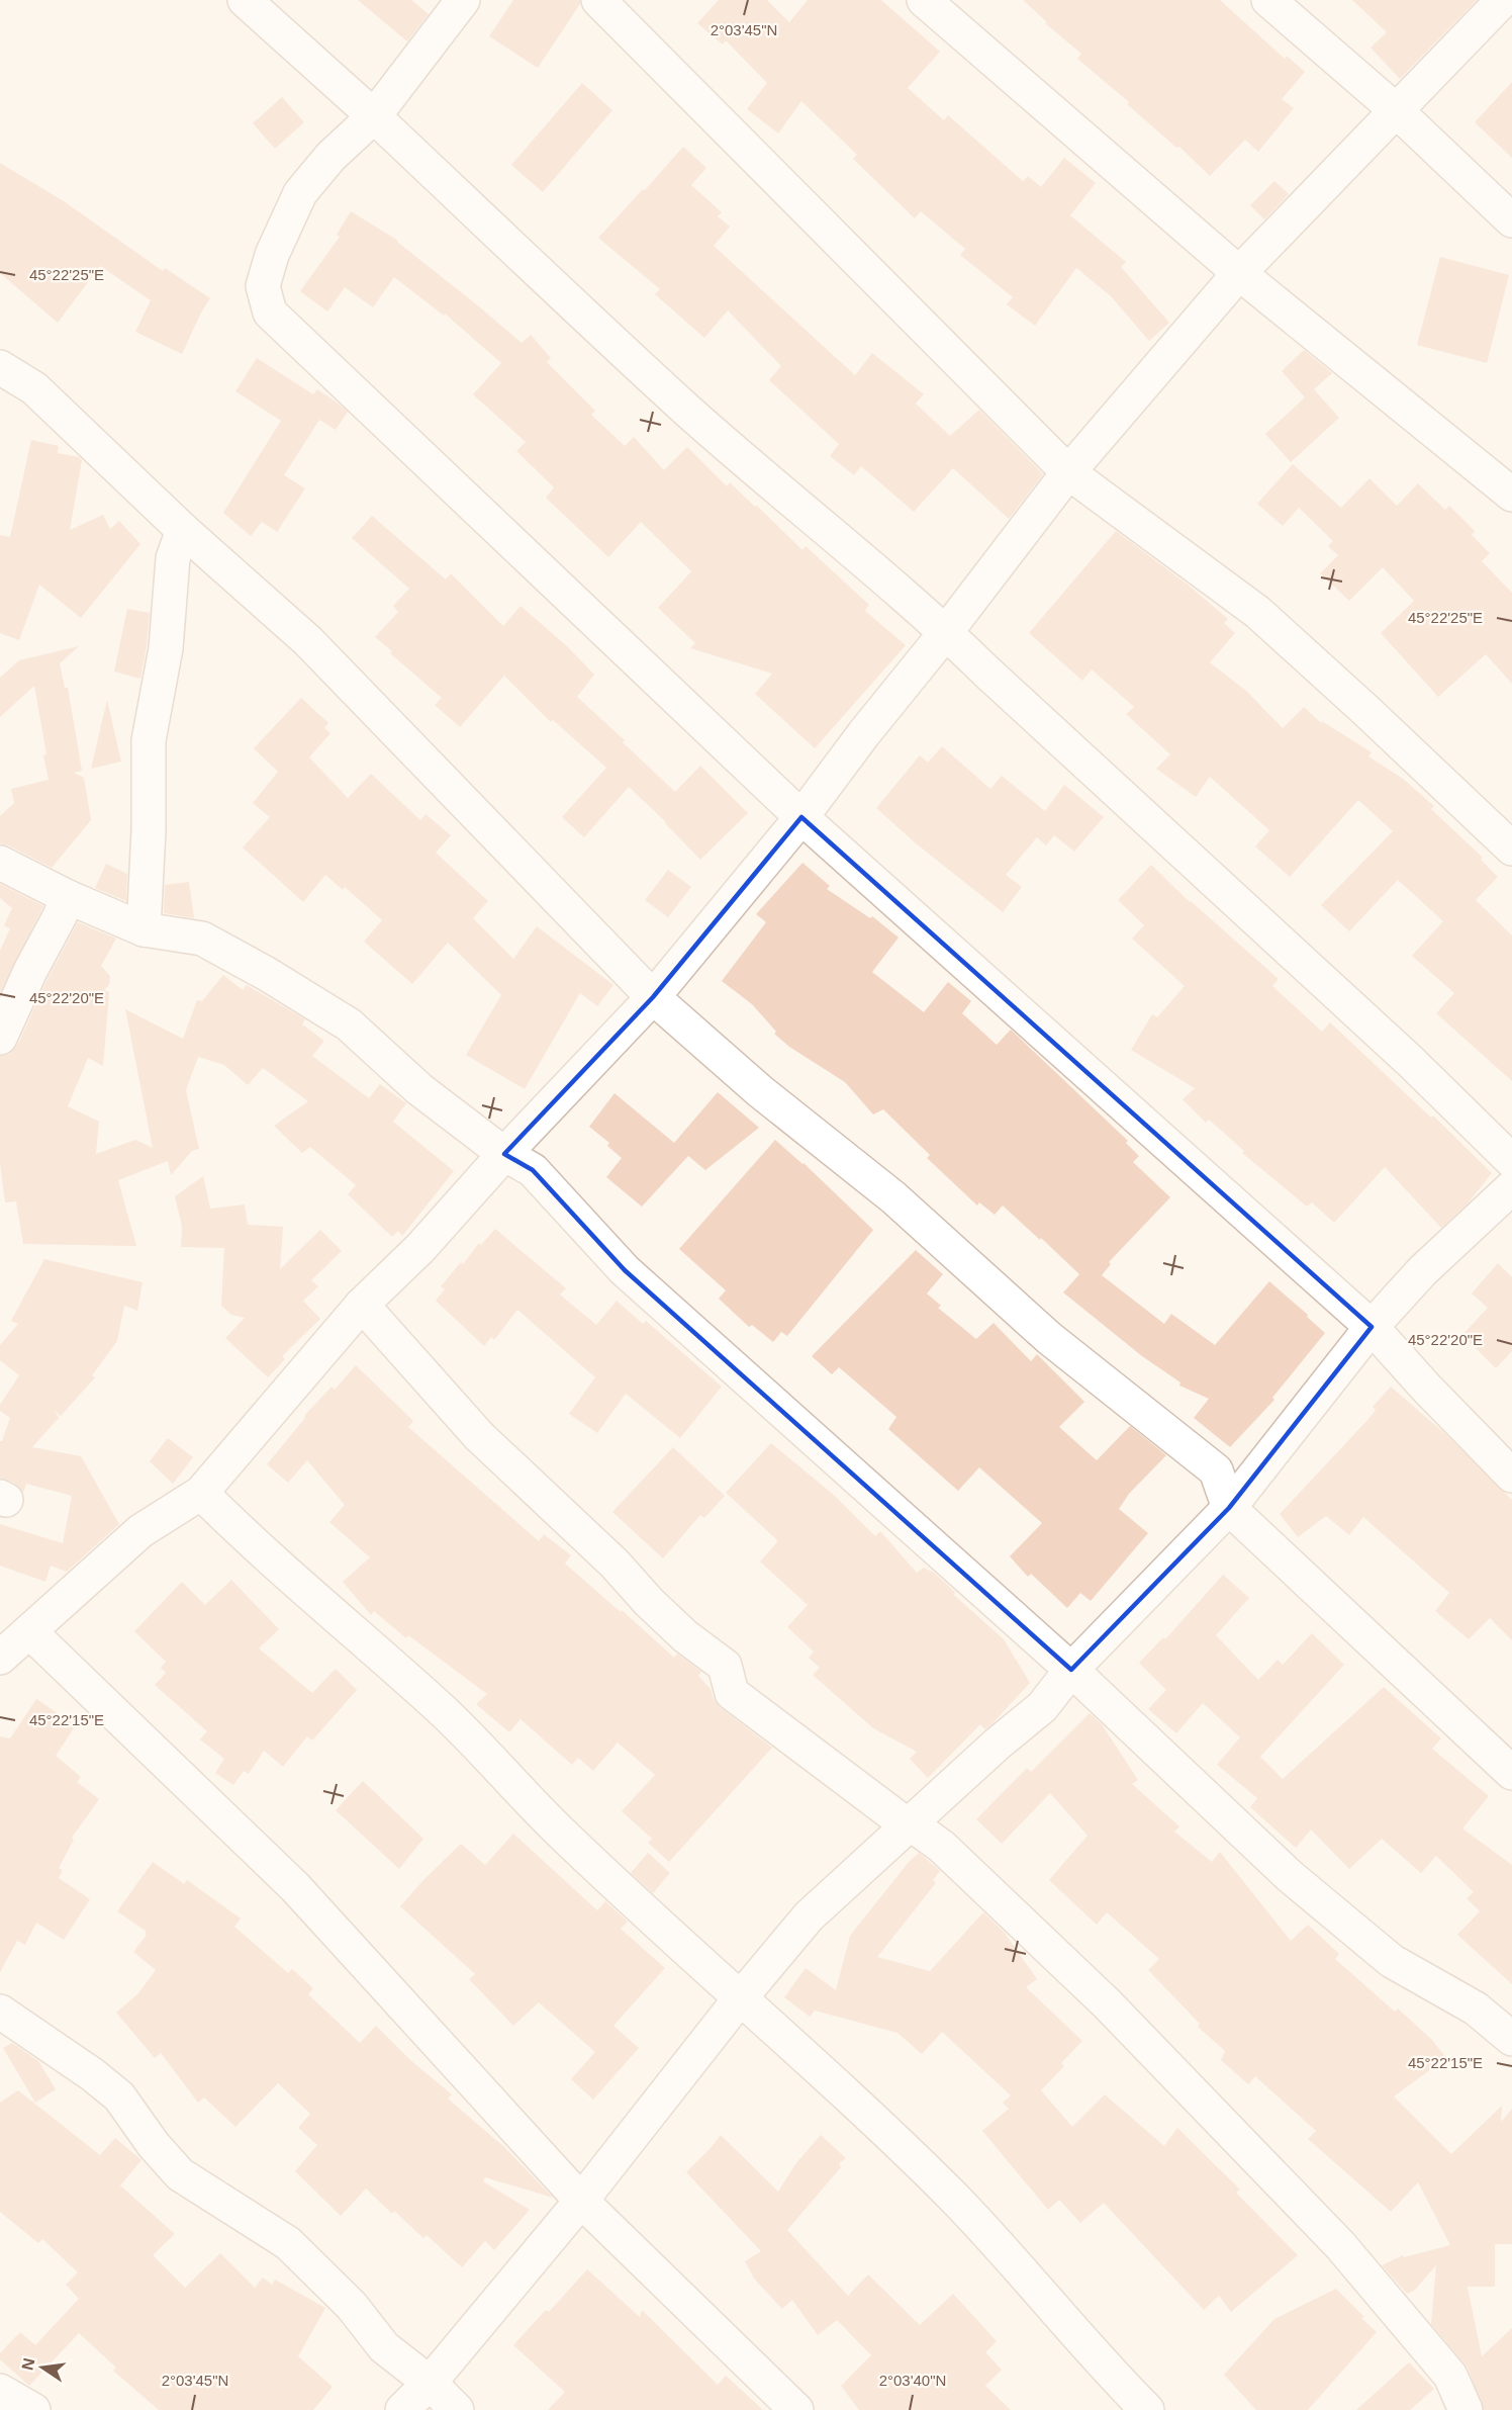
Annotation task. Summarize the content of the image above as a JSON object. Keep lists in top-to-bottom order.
{
  "north": "left",
  "coordinates": [
    "2°03'45\"N",
    "45°22'25\"E",
    "45°22'20\"E",
    "45°22'15\"E",
    "2°03'40\"N"
  ]
}
